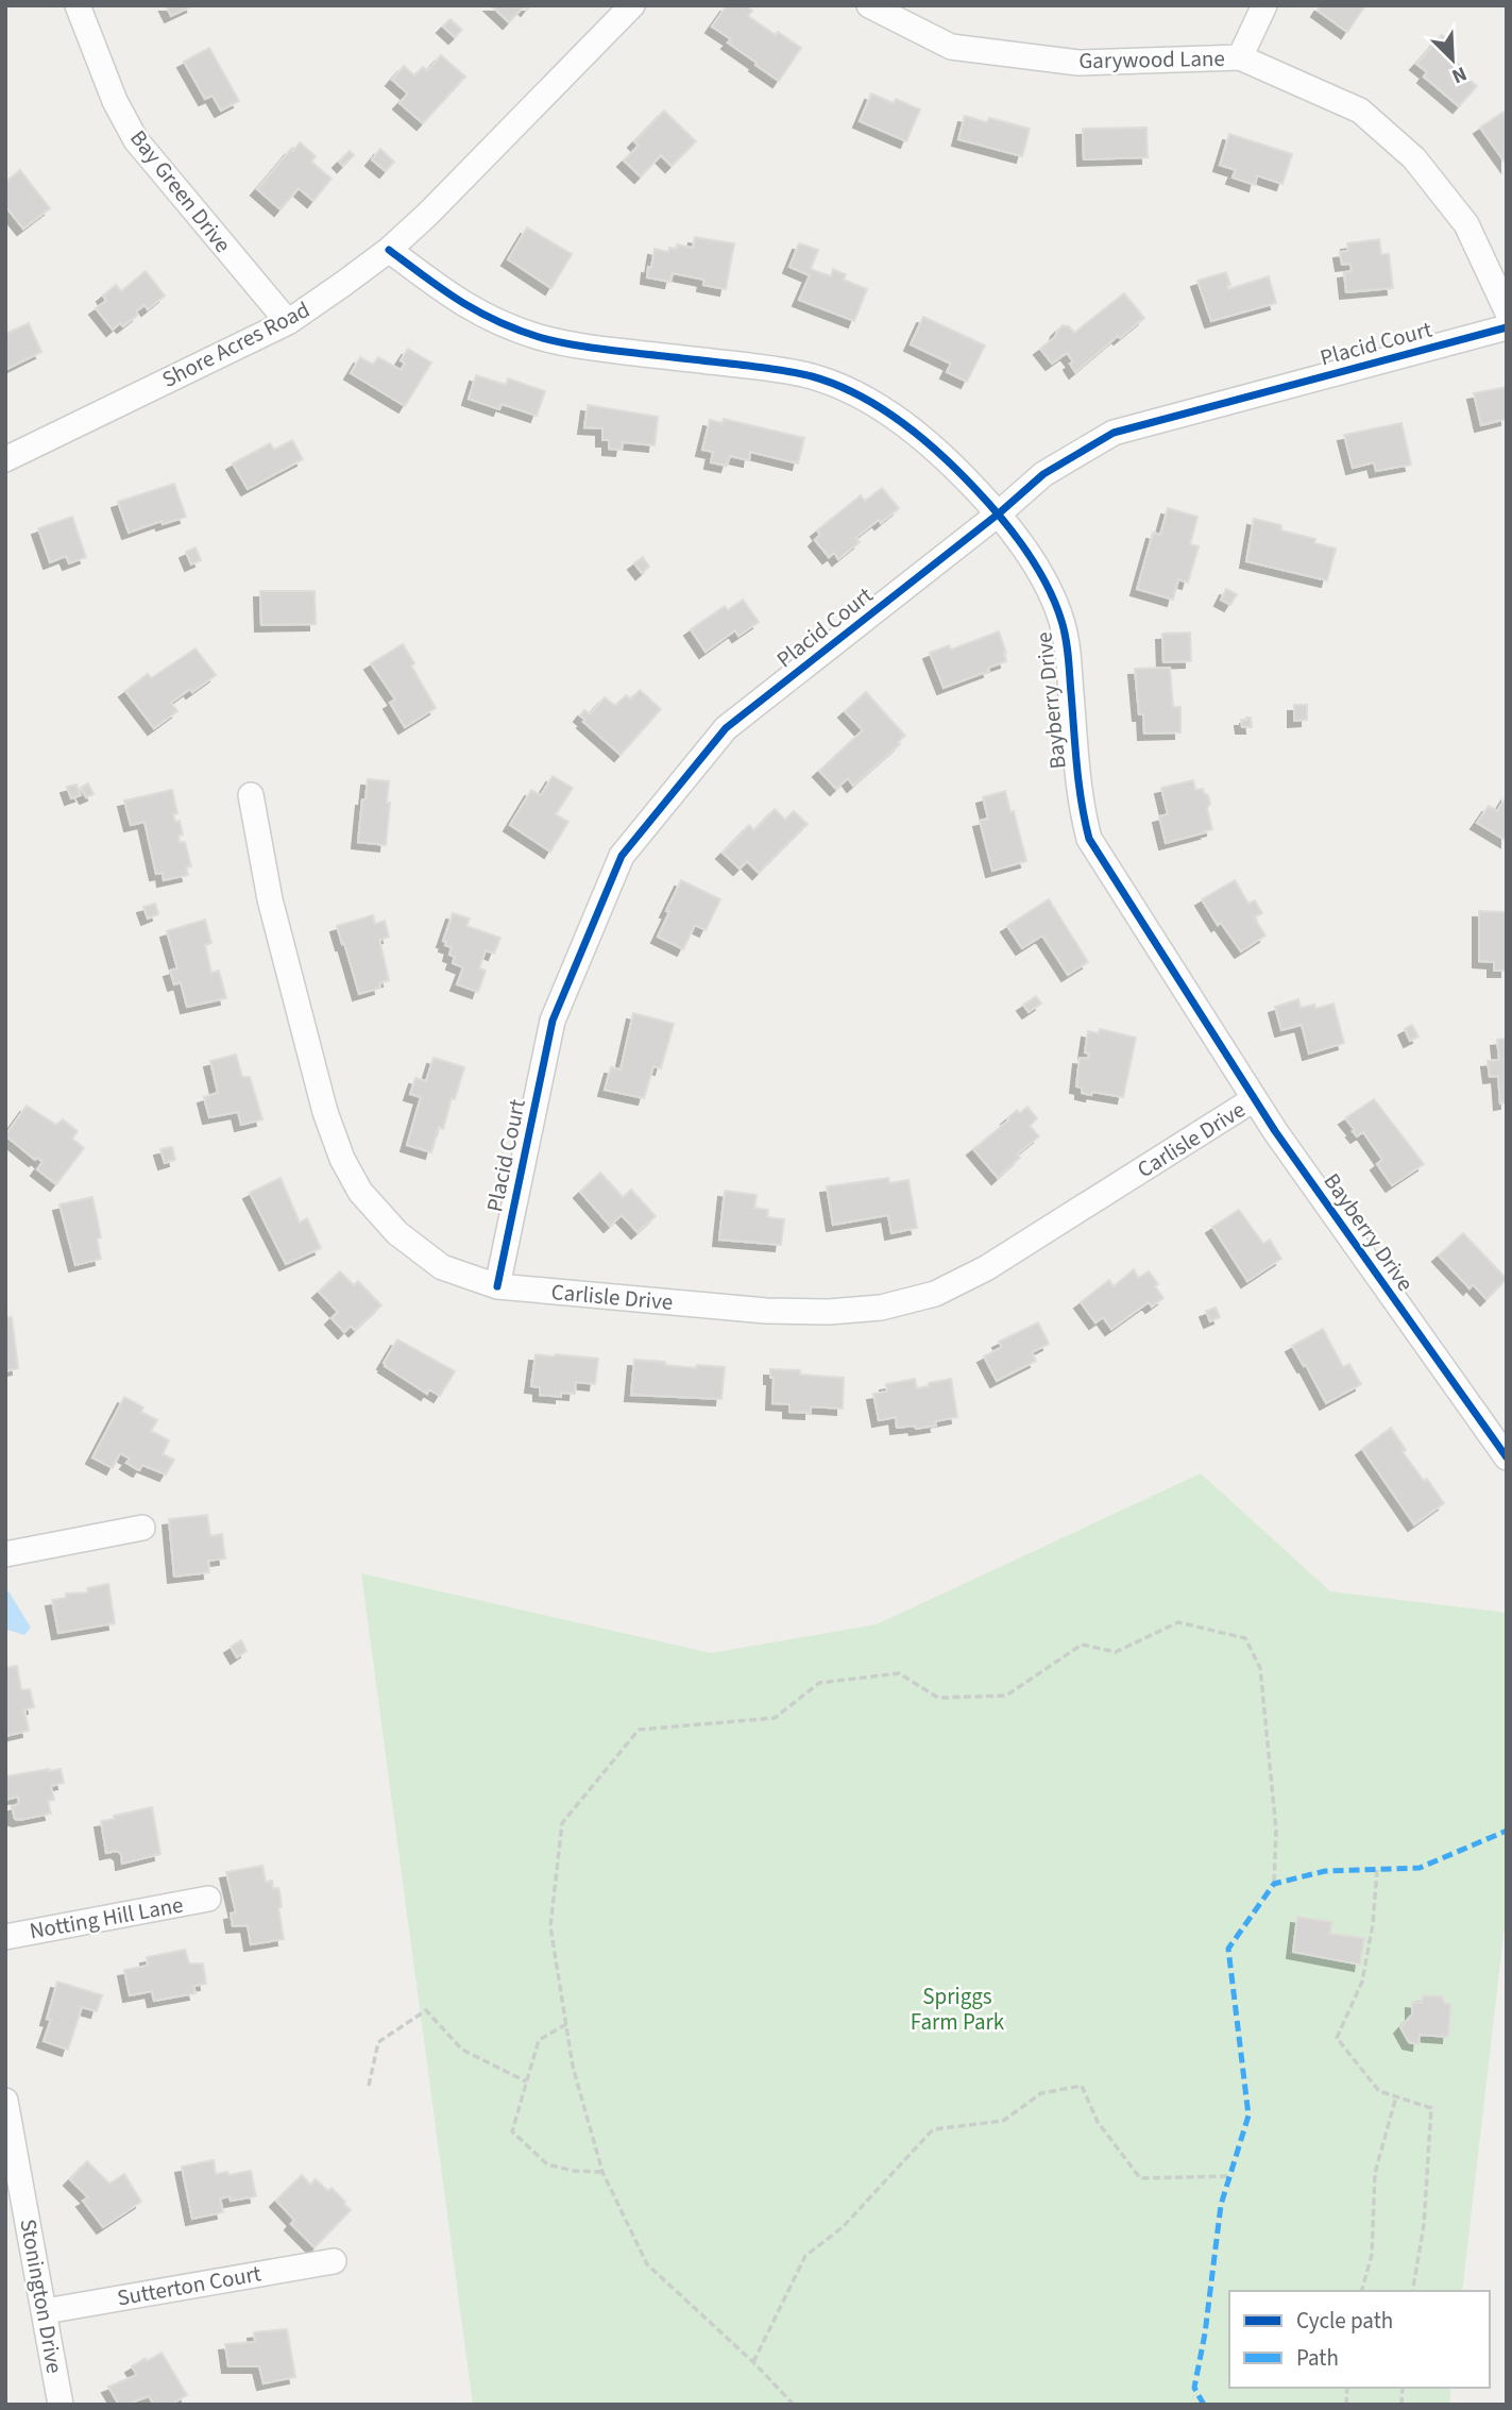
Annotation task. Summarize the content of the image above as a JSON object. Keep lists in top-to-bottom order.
{
  "streets": {
    "street": [
      "Garywood Lane",
      "Bay Green Drive",
      "Placid Court",
      "Shore Acres Road",
      "Bayberry Drive",
      "Carlisle Drive",
      "Notting Hill Lane",
      "Sutterton Court",
      "Stonington Drive"
    ]
  },
  "crossings": [
    ["Bay Green Drive", "Shore Acres Road"],
    ["Placid Court", "Bayberry Drive"],
    ["Placid Court", "Carlisle Drive"],
    ["Shore Acres Road", "Bayberry Drive"],
    ["Bayberry Drive", "Carlisle Drive"],
    ["Sutterton Court", "Stonington Drive"]
  ],
  "parks": ["Spriggs Farm Park"],
  "legend": ["Cycle path", "Path"],
  "north": "bottom right"
}
